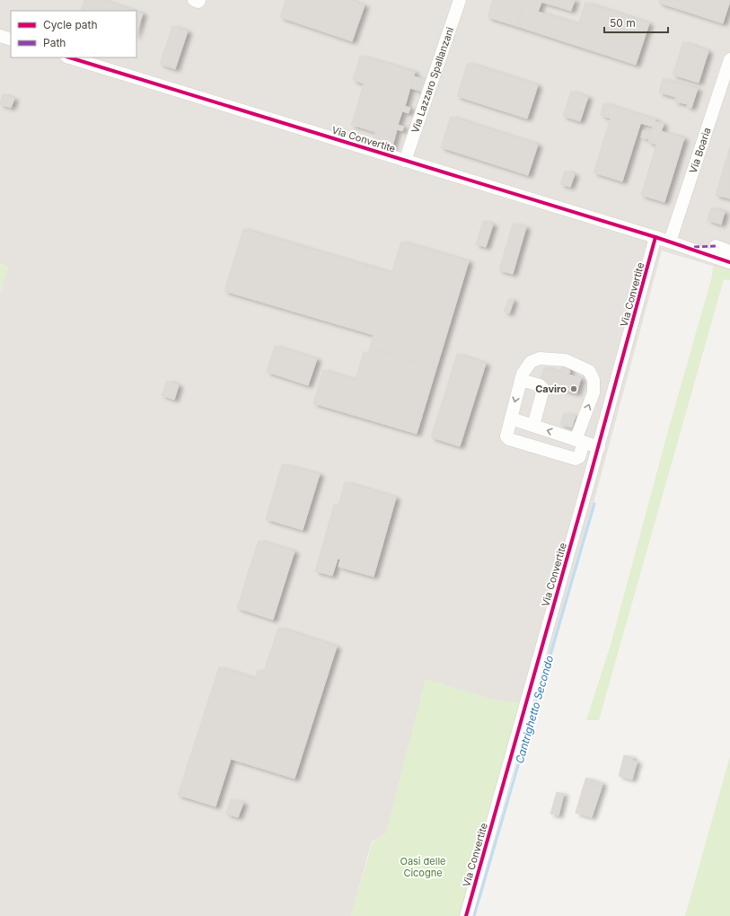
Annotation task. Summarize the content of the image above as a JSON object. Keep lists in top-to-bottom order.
{
  "streets": {
    "street": ["Via Lazzaro Spallanzani", "Via Convertite", "Via Boaria"]
  },
  "crossings": [
    ["Via Lazzaro Spallanzani", "Via Convertite"],
    ["Via Convertite", "Via Boaria"]
  ],
  "water": ["Cantrighetto Secondo"],
  "parks": ["Oasi delle Cicogne"],
  "places": ["Caviro"],
  "legend": ["Cycle path", "Path"],
  "scale_bar": "50 m"
}
